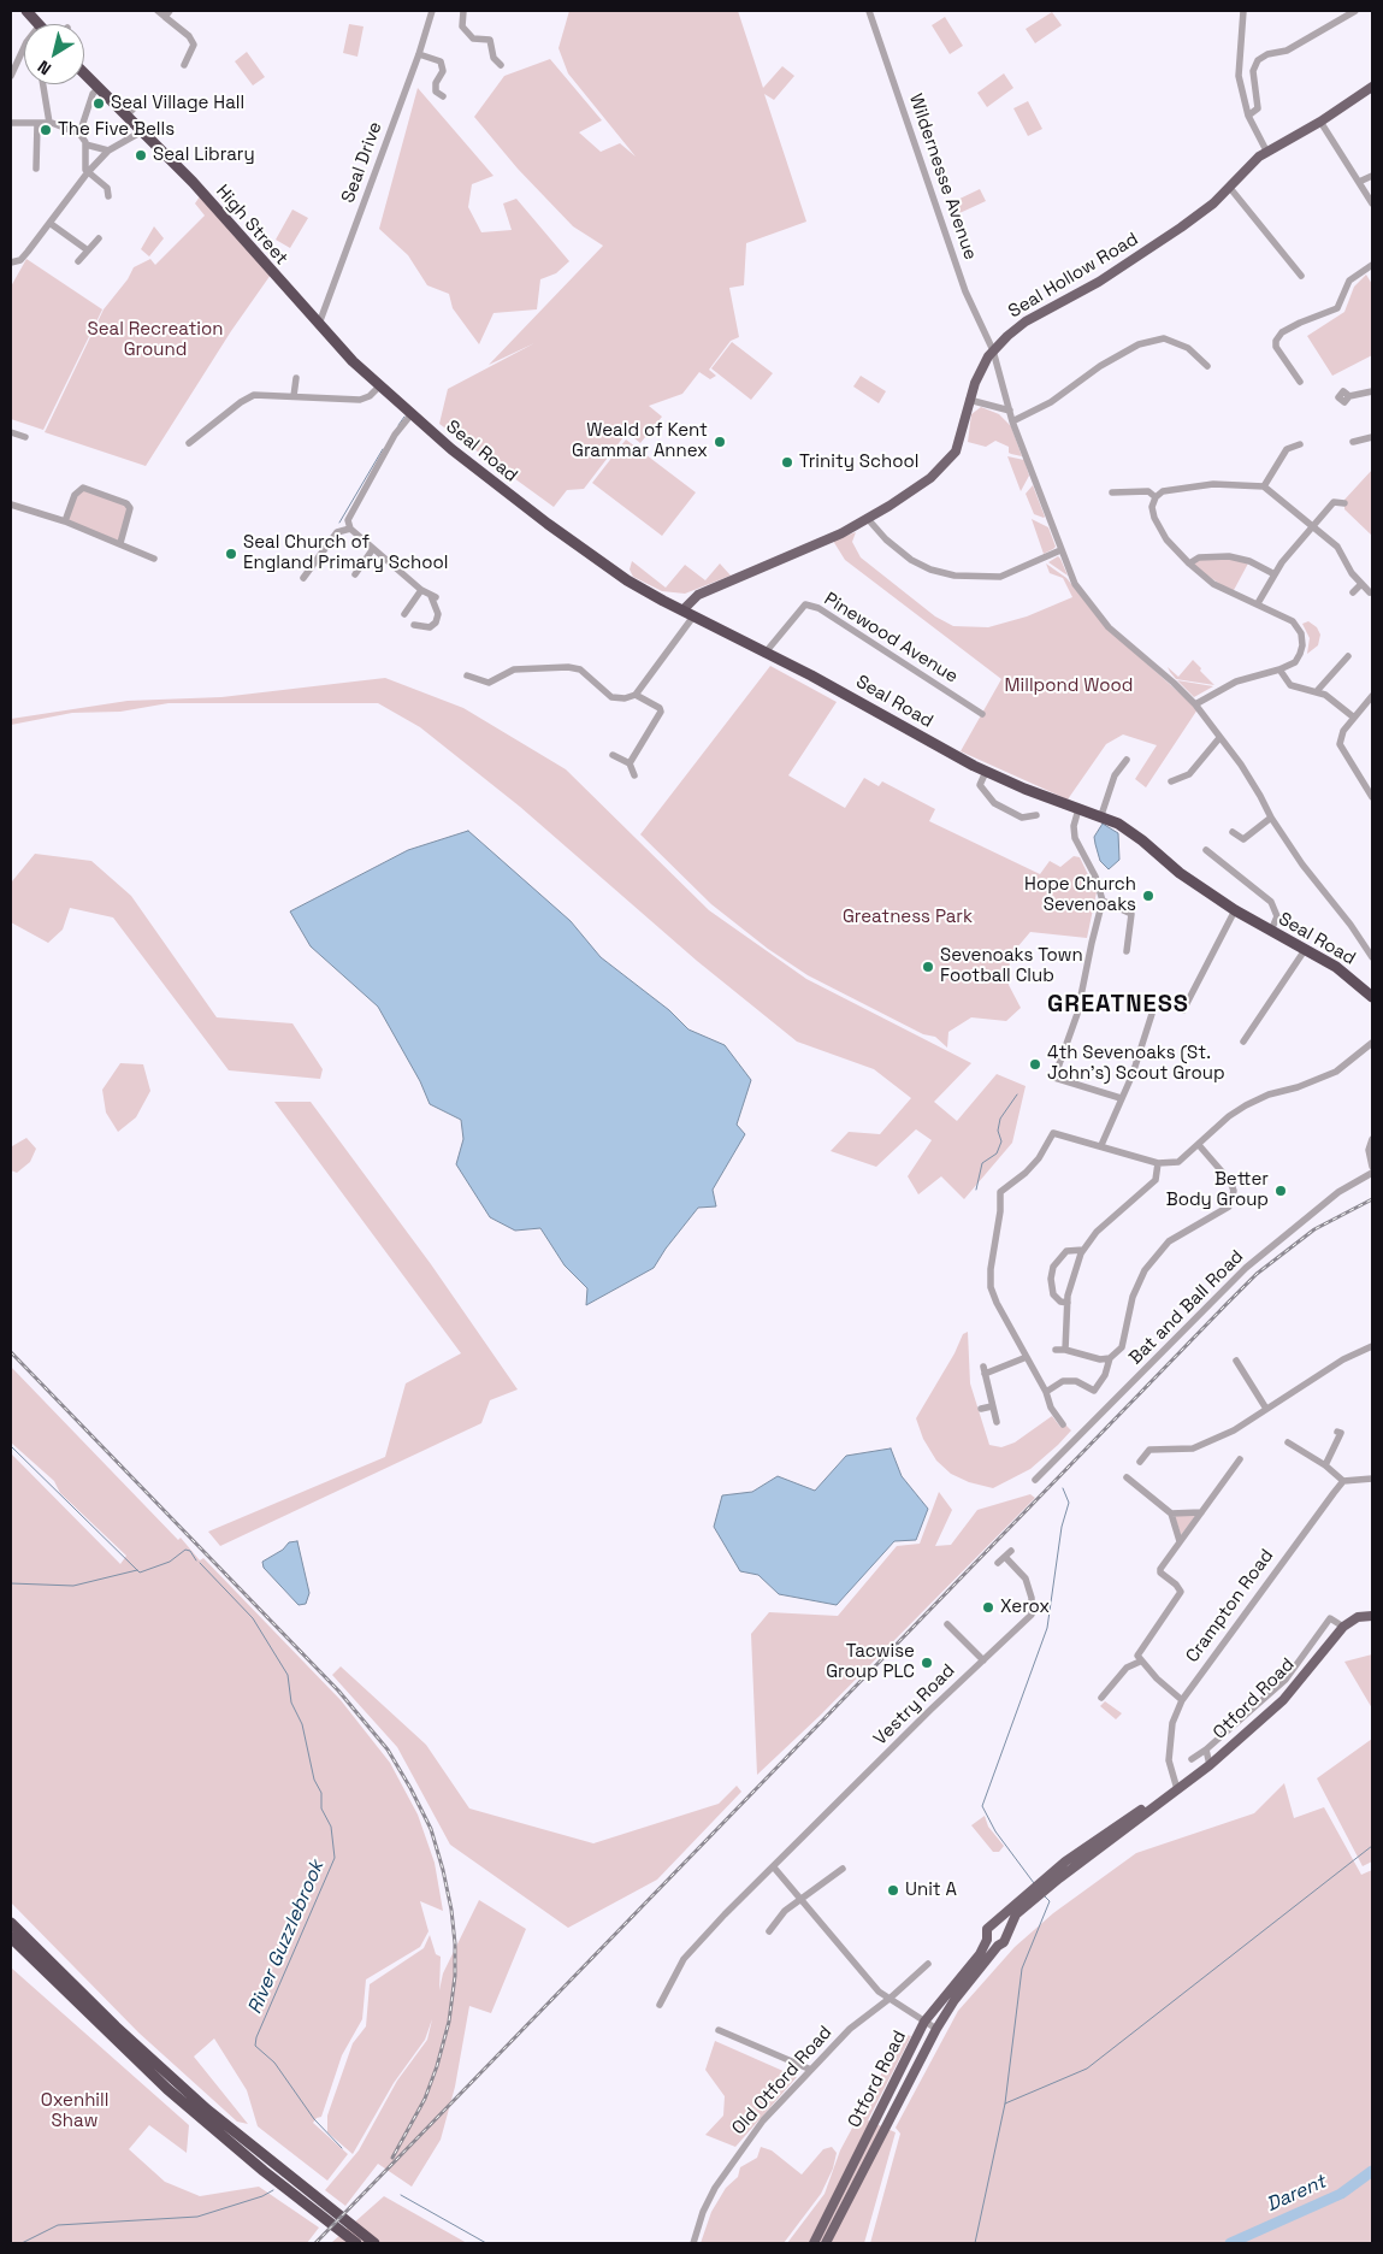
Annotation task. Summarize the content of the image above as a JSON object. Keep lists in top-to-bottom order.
{
  "streets": {
    "highway": ["High Street", "Seal Road"],
    "main road": ["Seal Hollow Road", "Otford Road"],
    "street": [
      "Seal Drive",
      "Wildernesse Avenue",
      "Pinewood Avenue",
      "Bat and Ball Road",
      "Crampton Road",
      "Vestry Road",
      "Old Otford Road"
    ]
  },
  "crossings": [
    ["Seal Drive", "High Street"],
    ["Wildernesse Avenue", "Seal Hollow Road"],
    ["High Street", "Seal Road"],
    ["Seal Hollow Road", "Seal Road"],
    ["Seal Road", "Pinewood Avenue"],
    ["Crampton Road", "Otford Road"]
  ],
  "districts": ["GREATNESS"],
  "water": ["River Guzzlebrook", "Darent"],
  "parks": [
    "Seal Recreation Ground",
    "Millpond Wood",
    "Greatness Park",
    "Oxenhill Shaw"
  ],
  "places": [
    "Seal Village Hall",
    "The Five Bells",
    "Seal Library",
    "Weald of Kent Grammar Annex",
    "Trinity School",
    "Seal Church of England Primary School",
    "Hope Church Sevenoaks",
    "Sevenoaks Town Football Club",
    "4th Sevenoaks (St. John's) Scout Group",
    "Better Body Group",
    "Xerox",
    "Tacwise Group PLC",
    "Unit A"
  ],
  "north": "bottom left"
}
